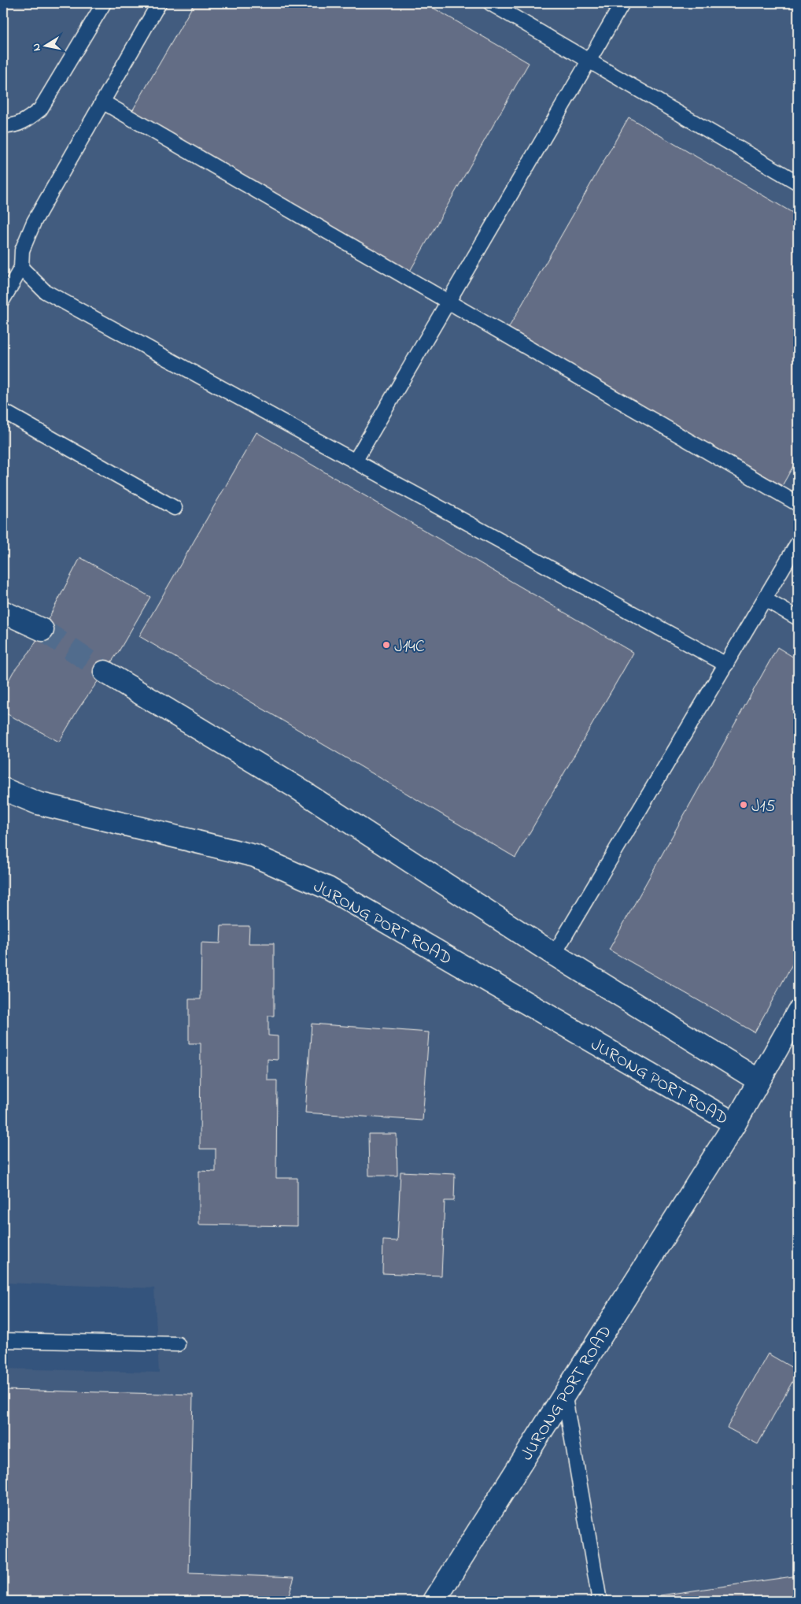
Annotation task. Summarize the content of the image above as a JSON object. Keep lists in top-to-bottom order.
{
  "streets": {
    "street": ["JURONG PORT ROAD"]
  },
  "places": ["J14C", "J15"],
  "north": "left"
}
